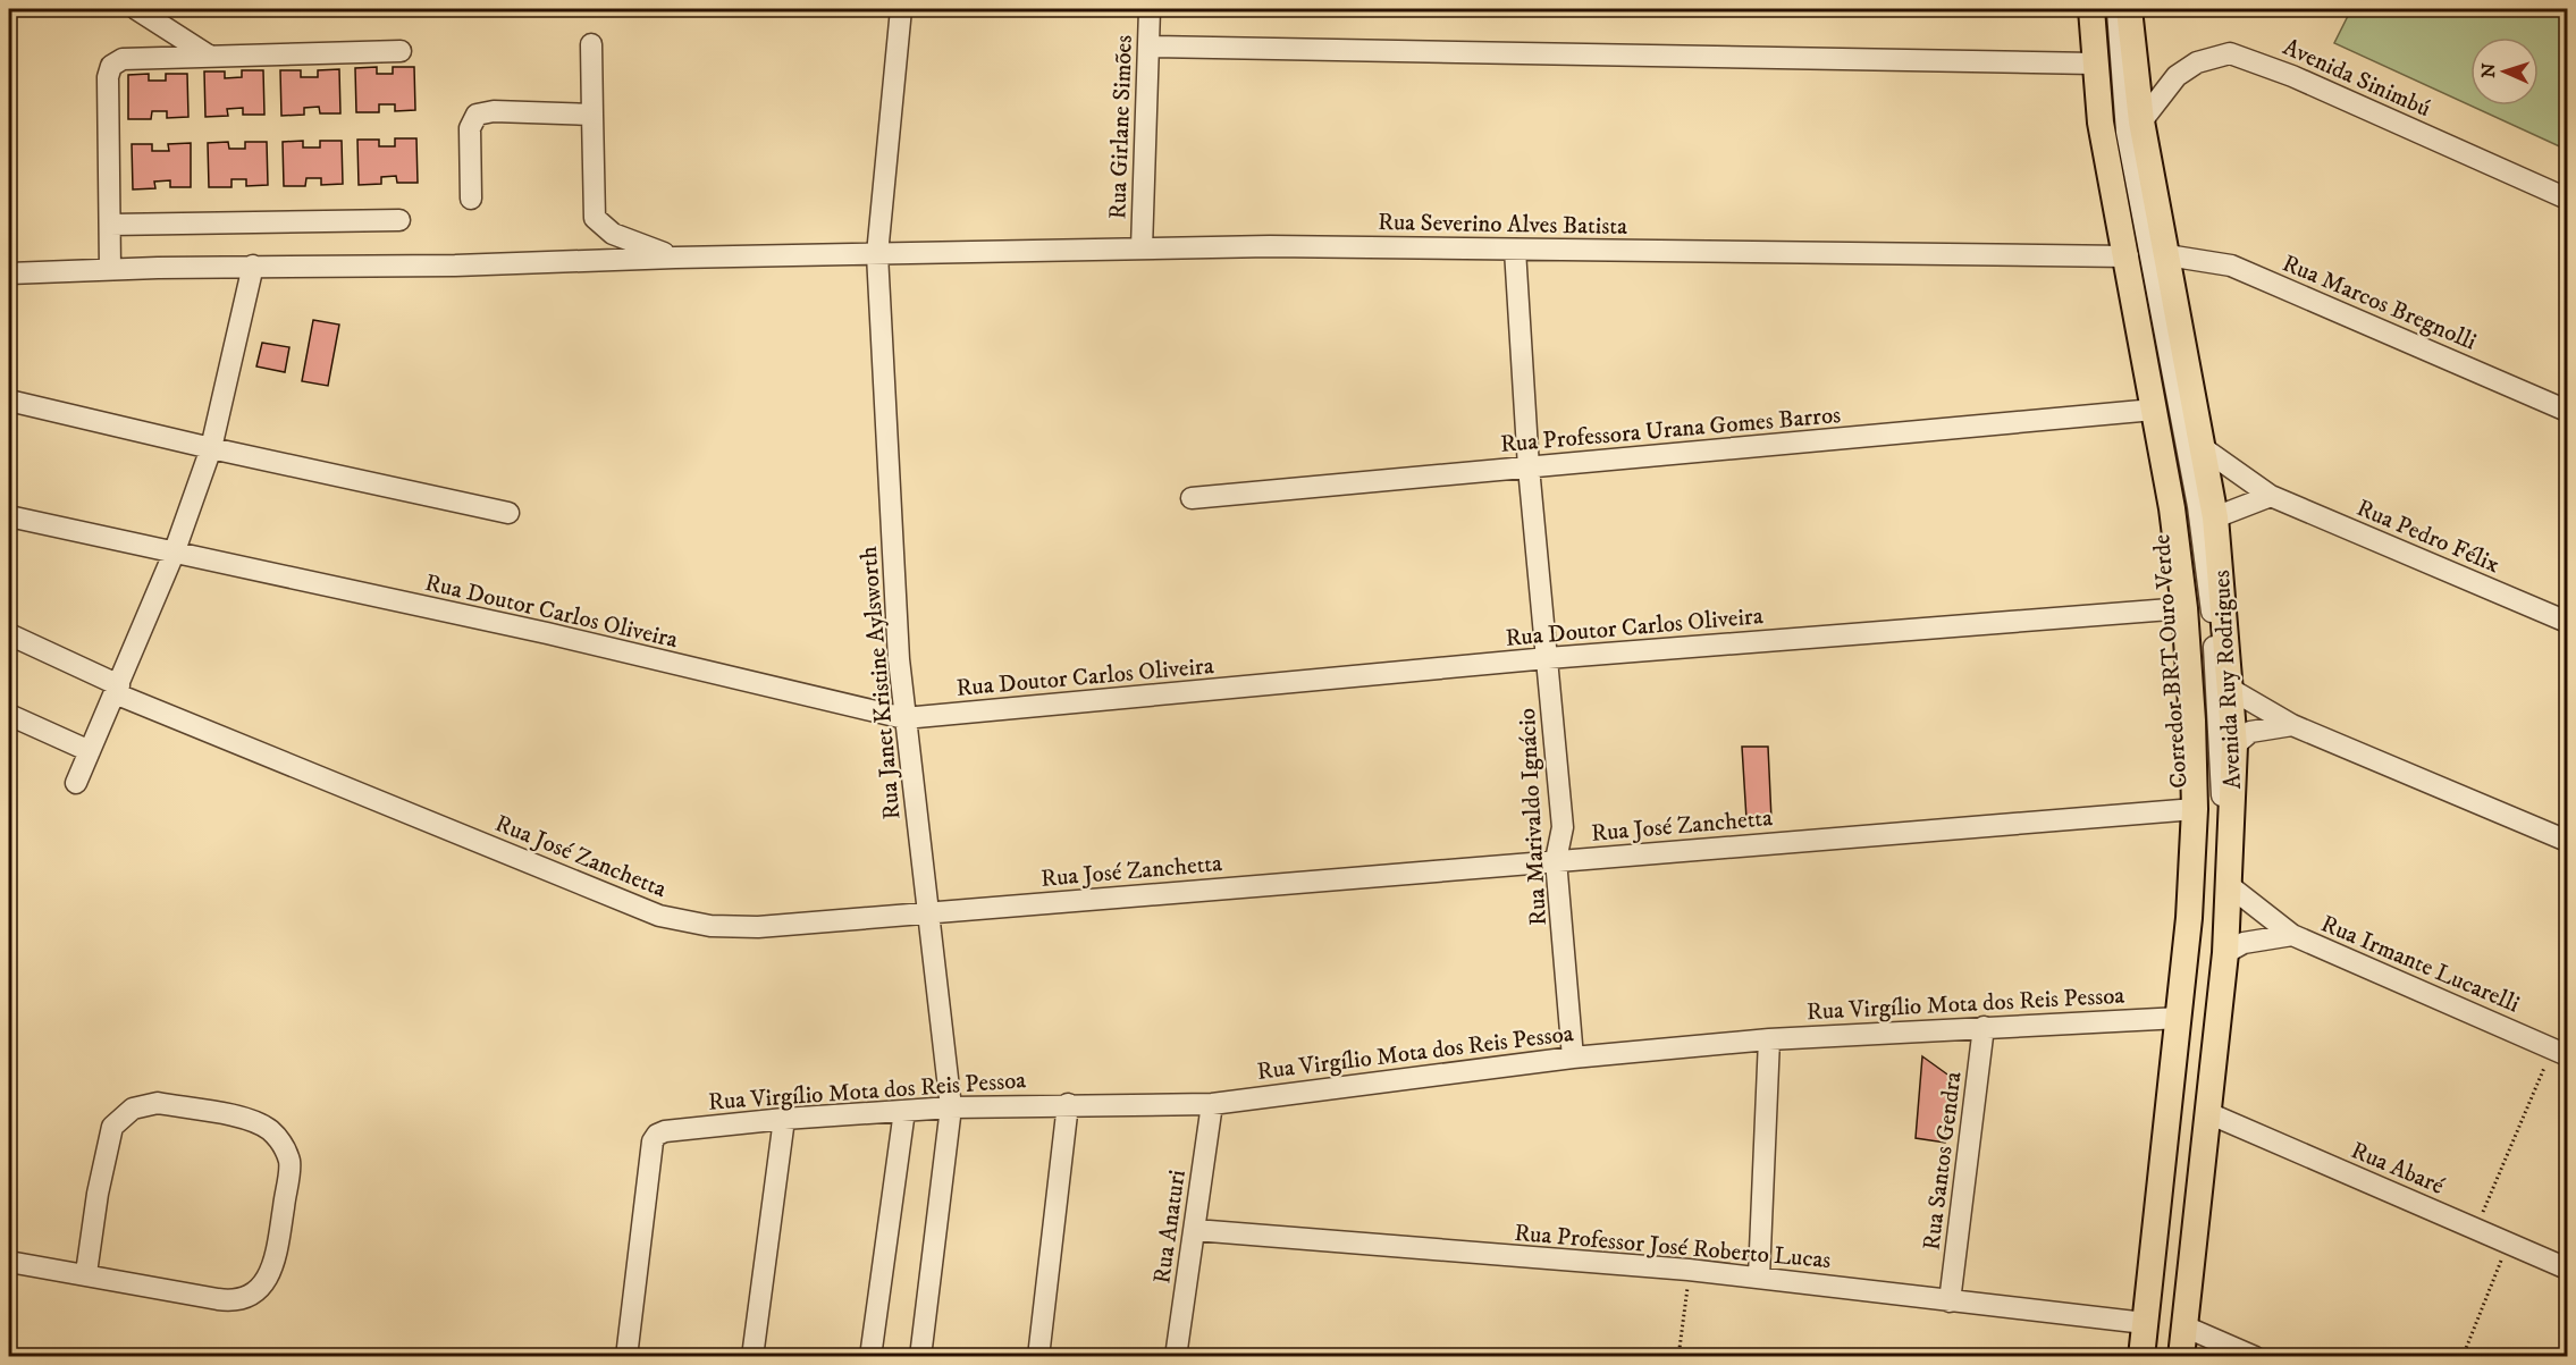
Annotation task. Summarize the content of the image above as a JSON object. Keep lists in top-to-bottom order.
{
  "streets": {
    "main road": ["Avenida Ruy Rodrigues"],
    "street": [
      "Avenida Sinimbú",
      "Rua Girlane Simões",
      "Rua Severino Alves Batista",
      "Rua Marcos Bregnolli",
      "Rua Professora Urana Gomes Barros",
      "Rua Pedro Félix",
      "Rua Doutor Carlos Oliveira",
      "Corredor BRT Ouro Verde",
      "Rua Janet Kristine Aylsworth",
      "Rua Marivaldo Ignácio",
      "Rua José Zanchetta",
      "Rua Irmante Lucarelli",
      "Rua Virgílio Mota dos Reis Pessoa",
      "Rua Santos Gendra",
      "Rua Abaré",
      "Rua Anaturi",
      "Rua Professor José Roberto Lucas"
    ]
  },
  "crossings": [
    ["Avenida Sinimbú", "Avenida Ruy Rodrigues"],
    ["Rua Girlane Simões", "Rua Severino Alves Batista"],
    ["Rua Severino Alves Batista", "Rua Marcos Bregnolli"],
    ["Rua Severino Alves Batista", "Corredor BRT Ouro Verde"],
    ["Rua Severino Alves Batista", "Avenida Ruy Rodrigues"],
    ["Rua Severino Alves Batista", "Rua Janet Kristine Aylsworth"],
    ["Rua Severino Alves Batista", "Rua Marivaldo Ignácio"],
    ["Rua Marcos Bregnolli", "Corredor BRT Ouro Verde"],
    ["Rua Marcos Bregnolli", "Avenida Ruy Rodrigues"],
    ["Rua Professora Urana Gomes Barros", "Avenida Ruy Rodrigues"],
    ["Rua Professora Urana Gomes Barros", "Rua Marivaldo Ignácio"],
    ["Rua Pedro Félix", "Avenida Ruy Rodrigues"],
    ["Rua Doutor Carlos Oliveira", "Avenida Ruy Rodrigues"],
    ["Rua Doutor Carlos Oliveira", "Rua Janet Kristine Aylsworth"],
    ["Rua Doutor Carlos Oliveira", "Rua Marivaldo Ignácio"],
    ["Corredor BRT Ouro Verde", "Avenida Ruy Rodrigues"],
    ["Corredor BRT Ouro Verde", "Rua Virgílio Mota dos Reis Pessoa"],
    ["Avenida Ruy Rodrigues", "Rua José Zanchetta"],
    ["Avenida Ruy Rodrigues", "Rua Irmante Lucarelli"],
    ["Avenida Ruy Rodrigues", "Rua Virgílio Mota dos Reis Pessoa"],
    ["Avenida Ruy Rodrigues", "Rua Abaré"],
    ["Avenida Ruy Rodrigues", "Rua Professor José Roberto Lucas"],
    ["Rua Janet Kristine Aylsworth", "Rua José Zanchetta"],
    ["Rua Janet Kristine Aylsworth", "Rua Virgílio Mota dos Reis Pessoa"],
    ["Rua Marivaldo Ignácio", "Rua José Zanchetta"],
    ["Rua Marivaldo Ignácio", "Rua Virgílio Mota dos Reis Pessoa"],
    ["Rua Virgílio Mota dos Reis Pessoa", "Rua Santos Gendra"],
    ["Rua Virgílio Mota dos Reis Pessoa", "Rua Anaturi"],
    ["Rua Santos Gendra", "Rua Professor José Roberto Lucas"],
    ["Rua Anaturi", "Rua Professor José Roberto Lucas"]
  ],
  "north": "left"
}
